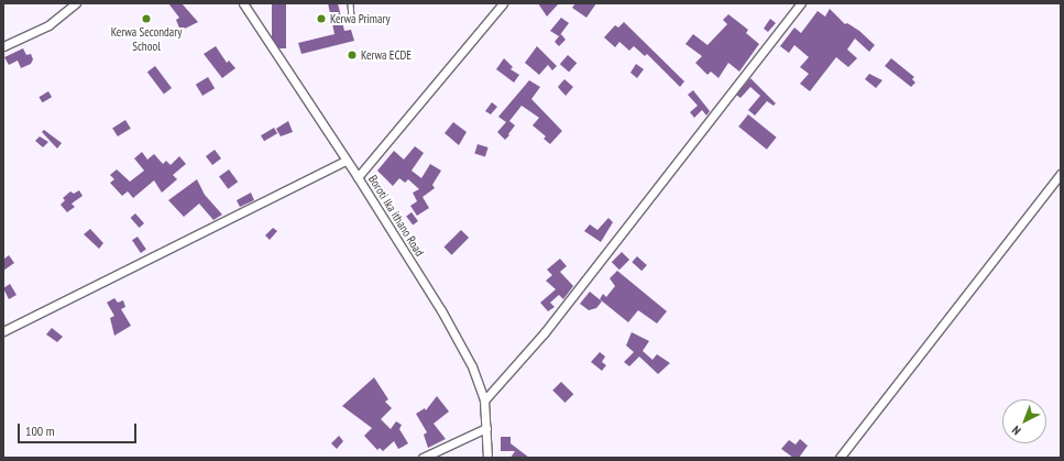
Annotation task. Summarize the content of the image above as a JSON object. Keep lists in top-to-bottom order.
{
  "streets": {
    "street": ["Boroti Ika ithano Road"]
  },
  "places": ["Kerwa Secondary School", "Kerwa Primary", "Kerwa ECDE"],
  "scale_bar": "100 m",
  "north": "bottom left"
}
